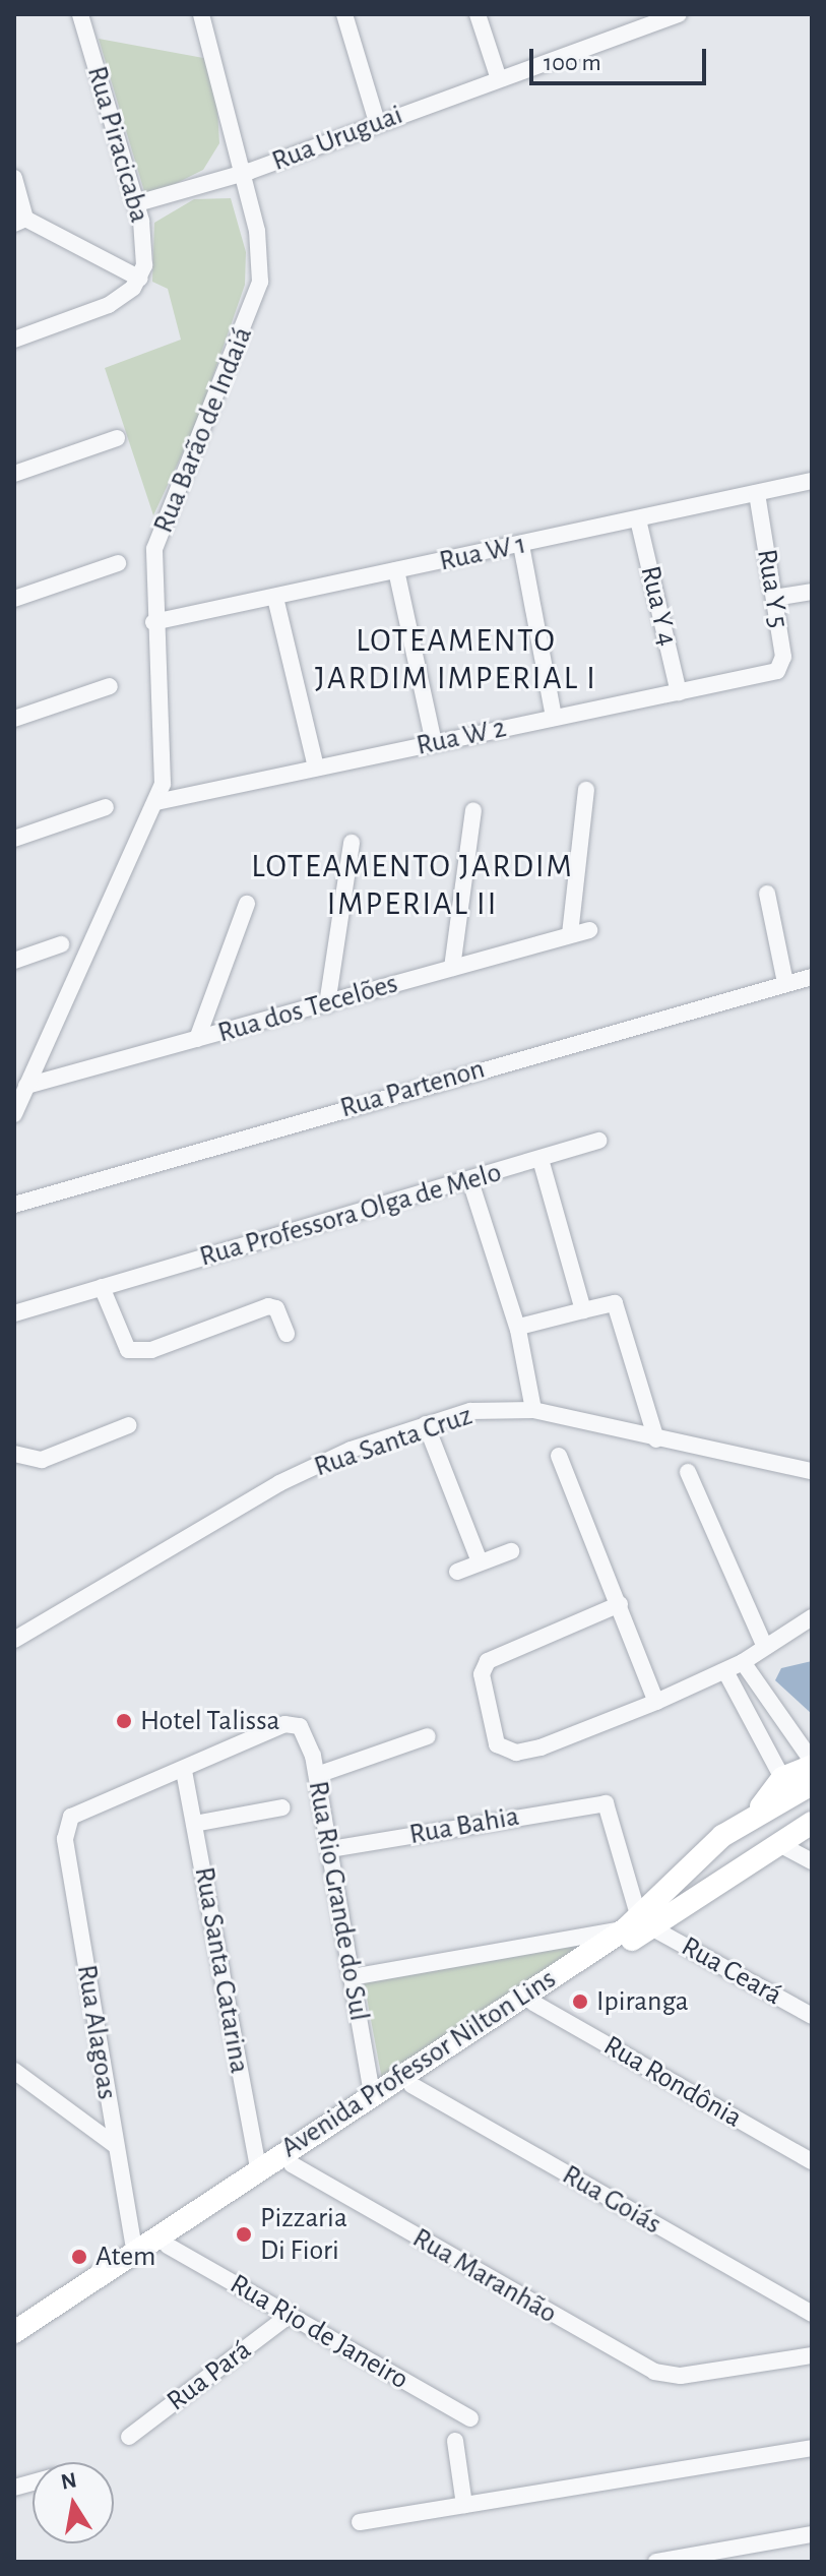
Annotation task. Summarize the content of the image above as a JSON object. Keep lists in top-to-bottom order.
{
  "streets": {
    "main road": ["Avenida Professor Nilton Lins"],
    "street": [
      "Rua Uruguai",
      "Rua Piracicaba",
      "Rua Barão de Indaiá",
      "Rua W 1",
      "Rua Y 5",
      "Rua Y 4",
      "Rua W 2",
      "Rua dos Tecelões",
      "Rua Partenon",
      "Rua Professora Olga de Melo",
      "Rua Santa Cruz",
      "Rua Bahia",
      "Rua Rio Grande do Sul",
      "Rua Santa Catarina",
      "Rua Ceará",
      "Rua Alagoas",
      "Rua Rondônia",
      "Rua Goiás",
      "Rua Maranhão",
      "Rua Rio de Janeiro",
      "Rua Pará"
    ]
  },
  "crossings": [
    ["Rua Uruguai", "Rua Piracicaba"],
    ["Rua Uruguai", "Rua Barão de Indaiá"],
    ["Rua Barão de Indaiá", "Rua W 1"],
    ["Rua Barão de Indaiá", "Rua W 2"],
    ["Rua Barão de Indaiá", "Rua dos Tecelões"],
    ["Rua W 1", "Rua Y 5"],
    ["Rua W 1", "Rua Y 4"],
    ["Rua Y 5", "Rua W 2"],
    ["Rua Y 4", "Rua W 2"],
    ["Rua Bahia", "Rua Rio Grande do Sul"],
    ["Rua Bahia", "Rua Ceará"],
    ["Rua Bahia", "Avenida Professor Nilton Lins"],
    ["Rua Rio Grande do Sul", "Rua Santa Catarina"],
    ["Rua Rio Grande do Sul", "Rua Alagoas"],
    ["Rua Rio Grande do Sul", "Avenida Professor Nilton Lins"],
    ["Rua Santa Catarina", "Rua Alagoas"],
    ["Rua Santa Catarina", "Avenida Professor Nilton Lins"],
    ["Rua Ceará", "Avenida Professor Nilton Lins"],
    ["Rua Alagoas", "Avenida Professor Nilton Lins"],
    ["Avenida Professor Nilton Lins", "Rua Rondônia"],
    ["Avenida Professor Nilton Lins", "Rua Goiás"],
    ["Avenida Professor Nilton Lins", "Rua Maranhão"],
    ["Avenida Professor Nilton Lins", "Rua Rio de Janeiro"],
    ["Rua Rio de Janeiro", "Rua Pará"]
  ],
  "districts": ["LOTEAMENTO JARDIM IMPERIAL I", "LOTEAMENTO JARDIM IMPERIAL II"],
  "places": [
    "Hotel Talissa",
    "Ipiranga",
    "Pizzaria Di Fiori",
    "Atem"
  ],
  "scale_bar": "100 m",
  "north": "top"
}
